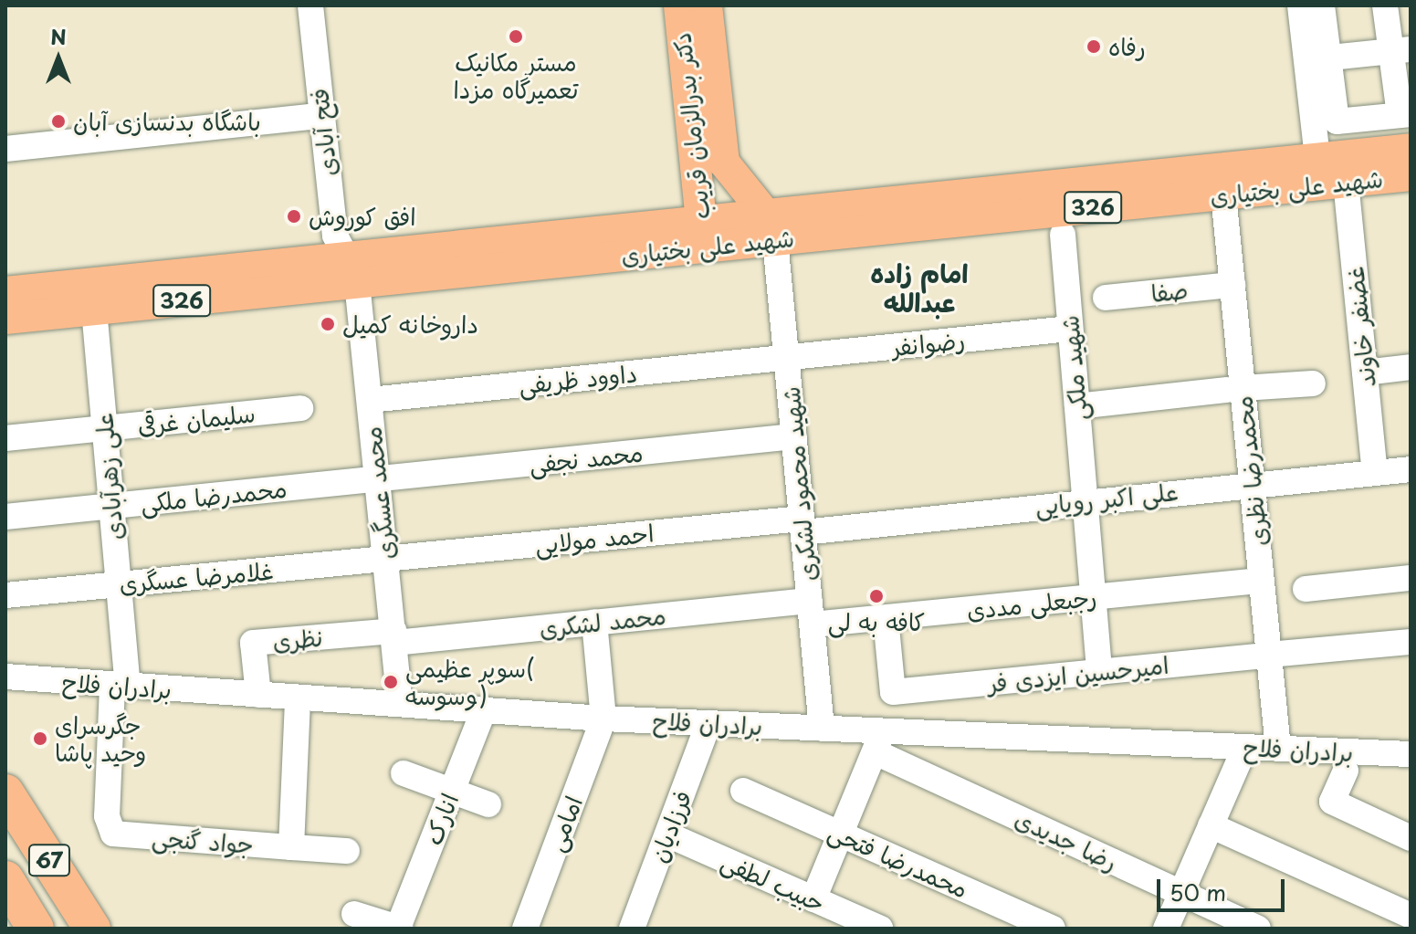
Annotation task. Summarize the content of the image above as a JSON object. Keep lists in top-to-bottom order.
{
  "streets": {
    "highway": ["67"],
    "main road": ["دکتر بدرالزمان قریب", "شهید علی بختیاری", "326"],
    "street": [
      "فتح آبادی",
      "صفا",
      "غضنفر خاوند",
      "رضوانفر",
      "شهید ملکی",
      "داوود ظریفی",
      "سلیمان غرقی",
      "محمد نجفی",
      "محمدرضا نظری",
      "علی زهرآبادی",
      "شهید محمود لشکری",
      "محمد عسگری",
      "محمدرضا ملکی",
      "علی اکبر رویایی",
      "احمد مولایی",
      "غلامرضا عسگری",
      "رجبعلی مددی",
      "محمد لشکری",
      "نظری",
      "امیرحسین ایزدی فر",
      "برادران فلاح",
      "انارک",
      "امامی",
      "فرزادیان",
      "رضا جدیدی",
      "جواد گنجی",
      "محمدرضا فتحی",
      "حبیب لطفی"
    ]
  },
  "crossings": [
    ["دکتر بدرالزمان قریب", "شهید علی بختیاری"],
    ["فتح آبادی", "شهید علی بختیاری"],
    ["فتح آبادی", "محمد عسگری"],
    ["شهید علی بختیاری", "غضنفر خاوند"],
    ["شهید علی بختیاری", "محمدرضا نظری"],
    ["شهید علی بختیاری", "علی زهرآبادی"],
    ["شهید علی بختیاری", "شهید محمود لشکری"],
    ["شهید علی بختیاری", "محمد عسگری"],
    ["صفا", "محمدرضا نظری"],
    ["غضنفر خاوند", "علی اکبر رویایی"],
    ["رضوانفر", "شهید ملکی"],
    ["رضوانفر", "داوود ظریفی"],
    ["رضوانفر", "شهید محمود لشکری"],
    ["شهید ملکی", "علی اکبر رویایی"],
    ["شهید ملکی", "رجبعلی مددی"],
    ["شهید ملکی", "امیرحسین ایزدی فر"],
    ["داوود ظریفی", "شهید محمود لشکری"],
    ["داوود ظریفی", "محمد عسگری"],
    ["سلیمان غرقی", "علی زهرآبادی"],
    ["محمد نجفی", "شهید محمود لشکری"],
    ["محمد نجفی", "محمد عسگری"],
    ["محمد نجفی", "محمدرضا ملکی"],
    ["محمدرضا نظری", "علی اکبر رویایی"],
    ["محمدرضا نظری", "امیرحسین ایزدی فر"],
    ["محمدرضا نظری", "برادران فلاح"],
    ["علی زهرآبادی", "محمدرضا ملکی"],
    ["علی زهرآبادی", "غلامرضا عسگری"],
    ["علی زهرآبادی", "برادران فلاح"],
    ["علی زهرآبادی", "جواد گنجی"],
    ["شهید محمود لشکری", "علی اکبر رویایی"],
    ["شهید محمود لشکری", "احمد مولایی"],
    ["شهید محمود لشکری", "رجبعلی مددی"],
    ["شهید محمود لشکری", "محمد لشکری"],
    ["شهید محمود لشکری", "برادران فلاح"],
    ["محمد عسگری", "محمدرضا ملکی"],
    ["محمد عسگری", "احمد مولایی"],
    ["محمد عسگری", "غلامرضا عسگری"],
    ["محمد عسگری", "محمد لشکری"],
    ["محمد عسگری", "نظری"],
    ["محمد عسگری", "برادران فلاح"],
    ["علی اکبر رویایی", "احمد مولایی"],
    ["احمد مولایی", "غلامرضا عسگری"],
    ["رجبعلی مددی", "محمد لشکری"],
    ["رجبعلی مددی", "امیرحسین ایزدی فر"],
    ["محمد لشکری", "نظری"],
    ["نظری", "برادران فلاح"],
    ["برادران فلاح", "انارک"],
    ["برادران فلاح", "امامی"],
    ["برادران فلاح", "فرزادیان"],
    ["برادران فلاح", "رضا جدیدی"],
    ["برادران فلاح", "جواد گنجی"],
    ["فرزادیان", "حبیب لطفی"]
  ],
  "districts": ["امام زاده عبدالله"],
  "places": [
    "مستر مکانیک تعمیرگاه مزدا",
    "رفاه",
    "باشگاه بدنسازی آبان",
    "افق کوروش",
    "داروخانه کمیل",
    "کافه به لی",
    "سوپر عظیمی( وسوسه)",
    "جگرسرای وحید پاشا"
  ],
  "scale_bar": "50 m",
  "north": "top"
}
